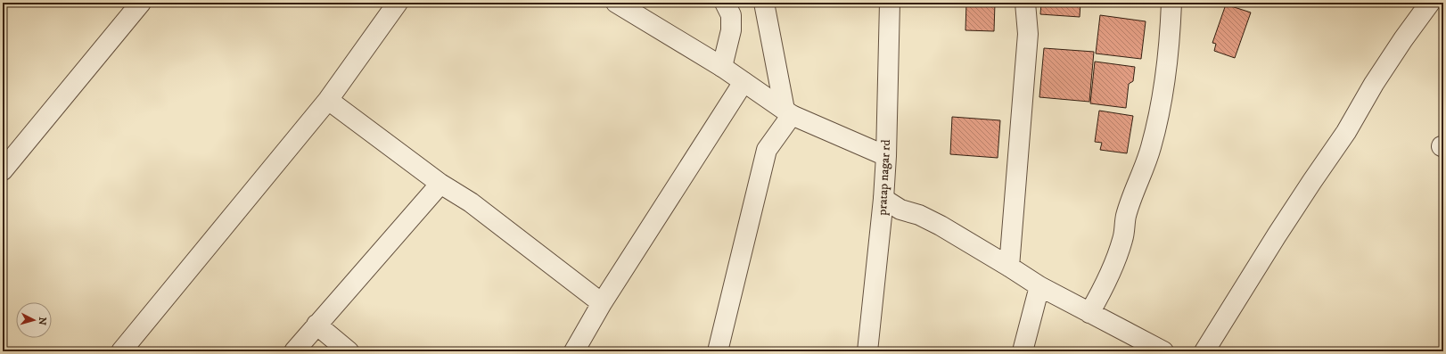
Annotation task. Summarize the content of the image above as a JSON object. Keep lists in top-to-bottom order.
{
  "streets": {
    "street": ["pratap nagar rd"]
  },
  "north": "right"
}
